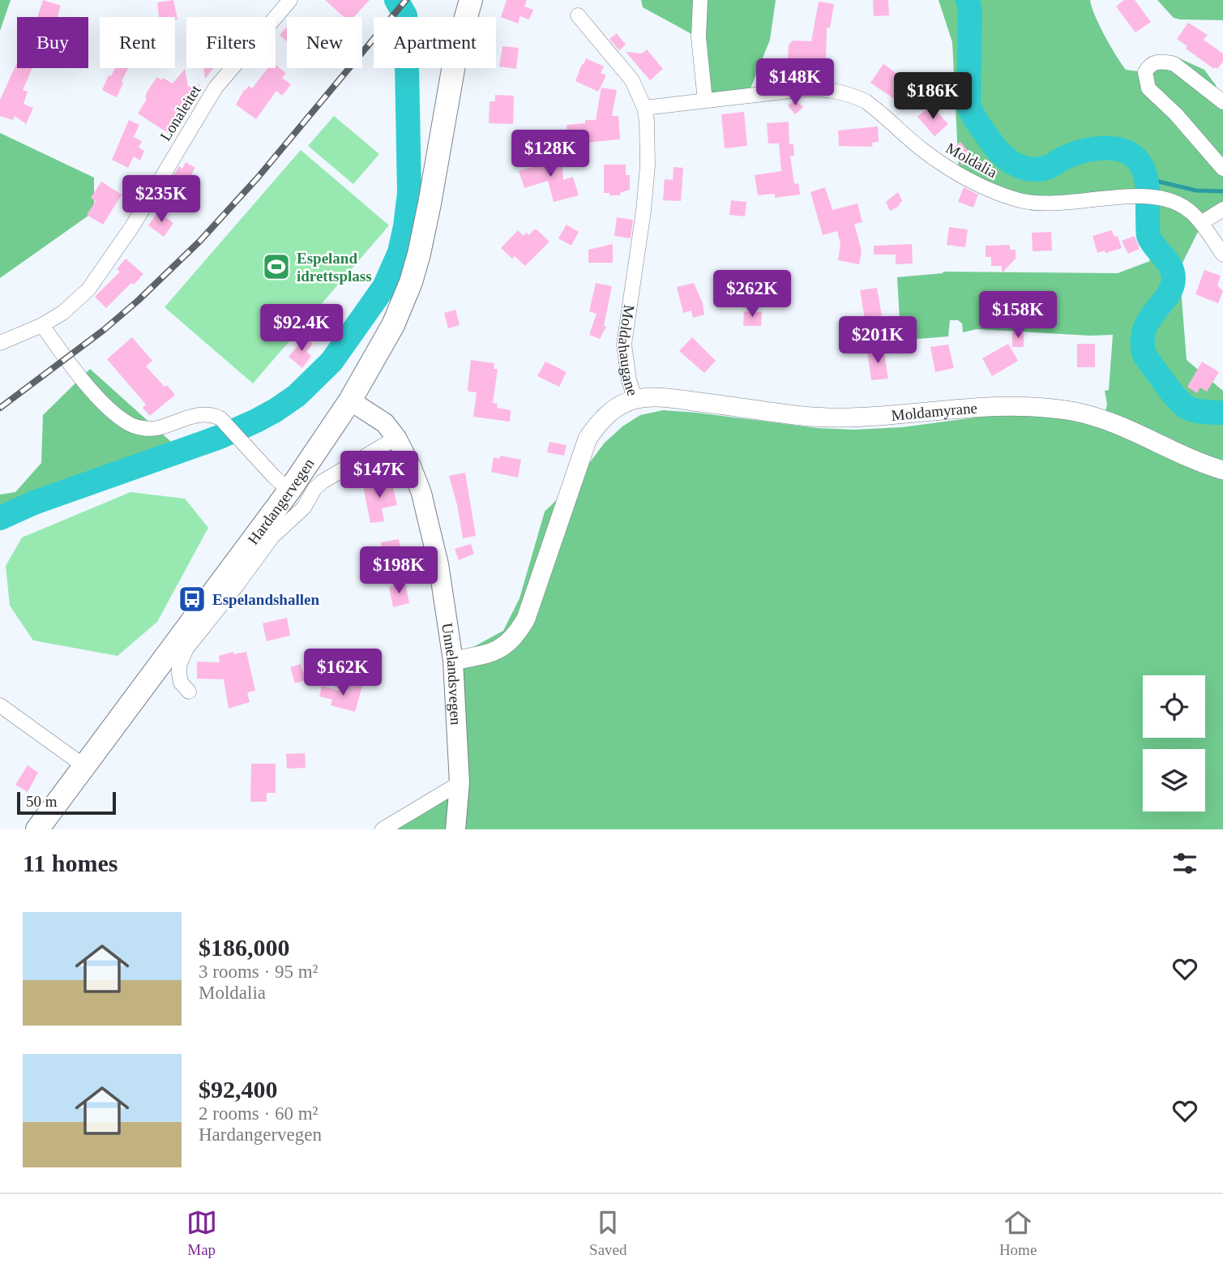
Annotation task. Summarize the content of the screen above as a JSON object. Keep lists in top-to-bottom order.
{
  "streets": {
    "main road": ["Hardangervegen", "Unnelandsvegen"],
    "street": [
      "Lonaleitet",
      "Moldalia",
      "Moldahaugane",
      "Moldamyrane"
    ]
  },
  "crossings": [
    ["Moldalia", "Moldahaugane"],
    ["Moldahaugane", "Moldamyrane"],
    ["Moldahaugane", "Unnelandsvegen"],
    ["Hardangervegen", "Unnelandsvegen"]
  ],
  "places": {
    "sports": ["Espeland idrettsplass"],
    "bus stop": ["Espelandshallen"]
  },
  "scale_bar": "50 m",
  "page": {
    "chip": [
      "Buy",
      "Rent",
      "Filters",
      "New",
      "Apartment"
    ],
    "price": [
      "$148K",
      "$186K",
      "$128K",
      "$235K",
      "$262K",
      "$158K",
      "$92.4K",
      "$201K",
      "$147K",
      "$198K",
      "$162K"
    ],
    "scale": "50 m",
    "heading": "11 homes",
    "list": [
      {
        "name": "$186,000",
        "note": "3 rooms · 95 m² · Moldalia"
      },
      {
        "name": "$92,400",
        "note": "2 rooms · 60 m² · Hardangervegen"
      }
    ],
    "tabs": ["Map", "Saved", "Home"]
  }
}
